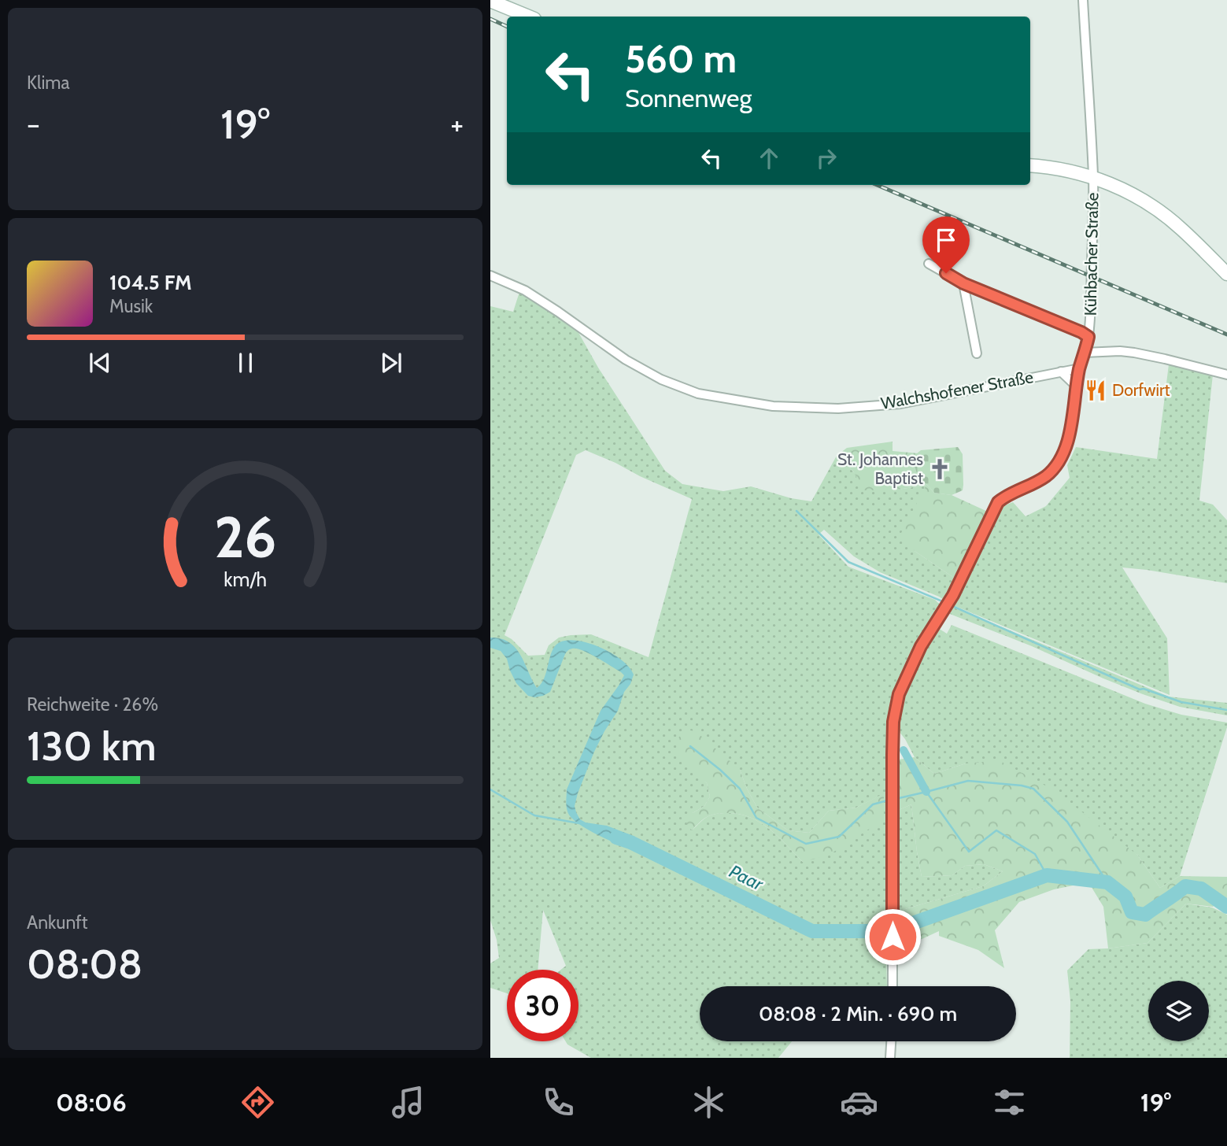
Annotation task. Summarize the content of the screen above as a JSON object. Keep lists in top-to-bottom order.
{
  "streets": {
    "street": ["Kühbacher Straße", "Walchshofener Straße"]
  },
  "crossings": [
    ["Kühbacher Straße", "Walchshofener Straße"]
  ],
  "water": ["Paar"],
  "places": {
    "restaurant": ["Dorfwirt"],
    "church": ["St. Johannes Baptist"]
  },
  "page": {
    "tile": [
      "Klima",
      ["Reichweite · 26%", "130 km"],
      ["Ankunft", "08:08"]
    ],
    "turn": ["560 m", "Sonnenweg"],
    "heat": ["−", "19°", "+"],
    "song": ["104.5 FM", "Musik"],
    "limit": "30",
    "trip": "08:08 · 2 Min. · 690 m",
    "tabs": ["08:06", "19°"],
    "gauge": ["26", "km/h"]
  }
}
